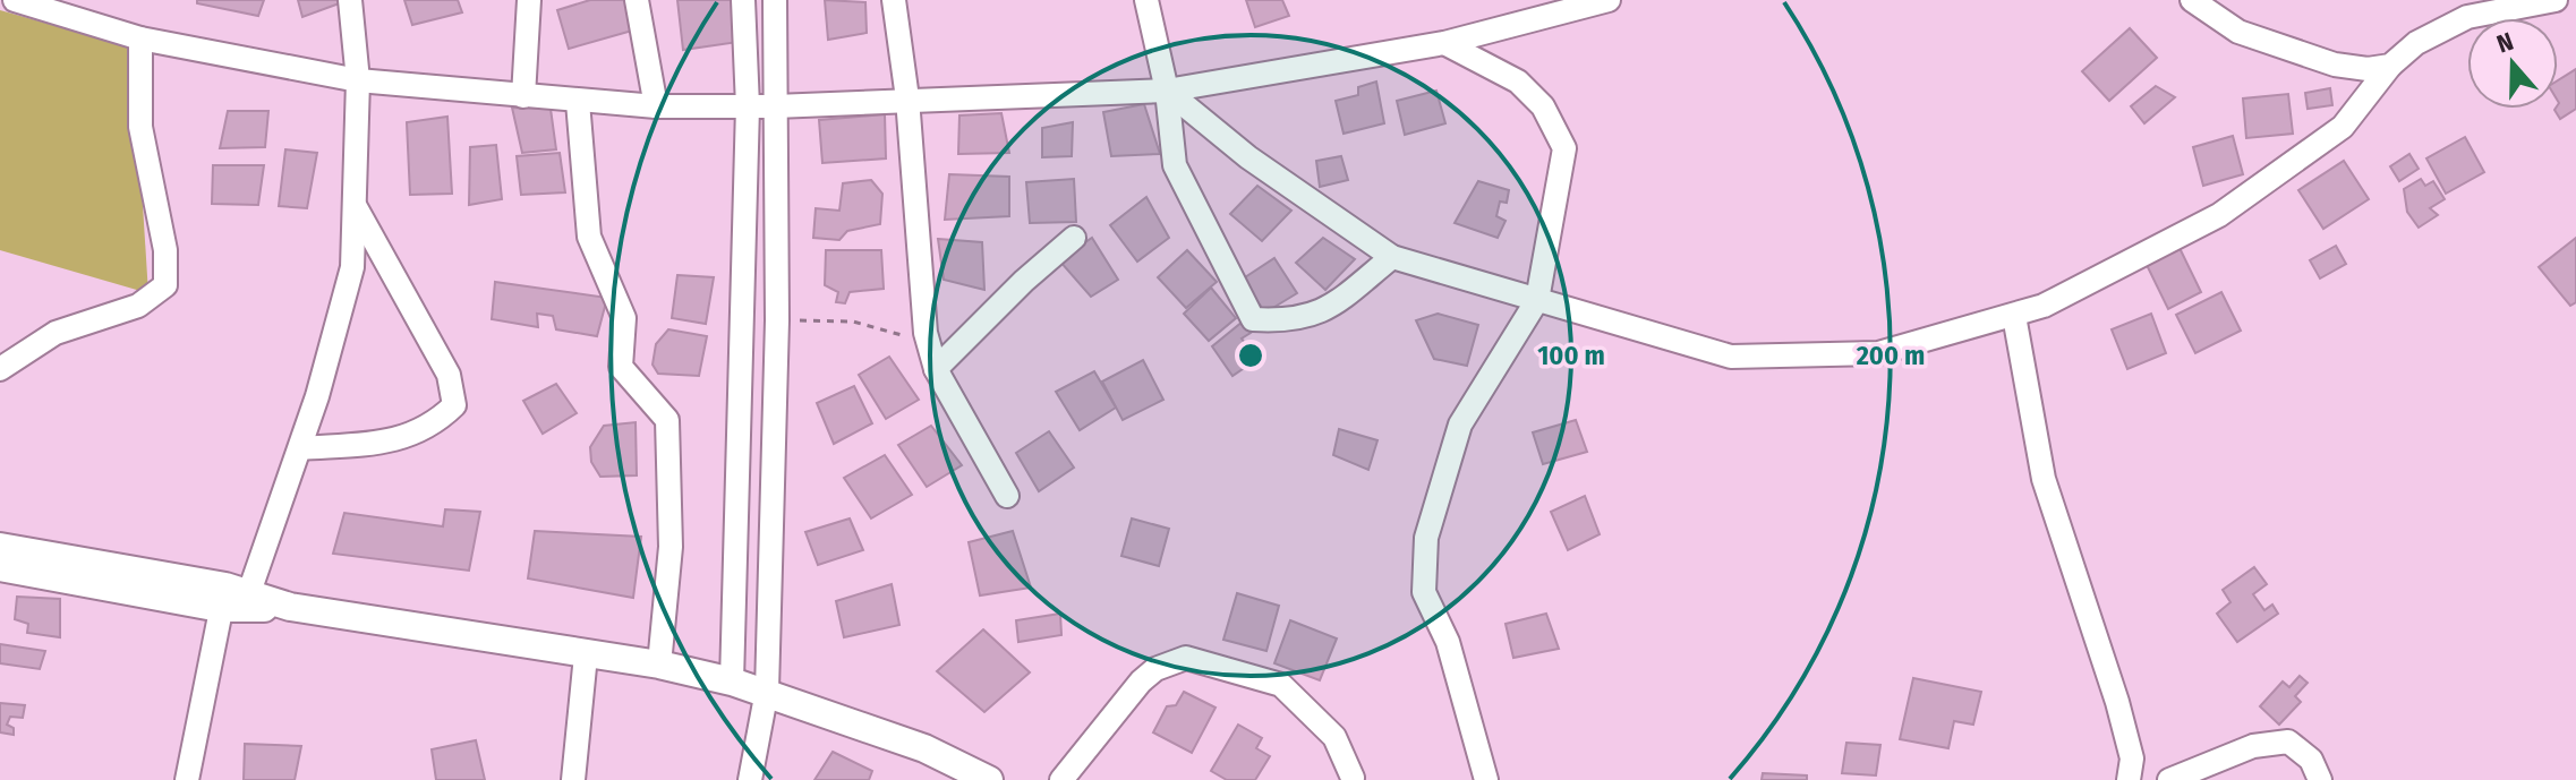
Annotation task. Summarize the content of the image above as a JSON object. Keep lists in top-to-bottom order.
{
  "north": "top",
  "rings": ["100 m", "200 m"]
}
